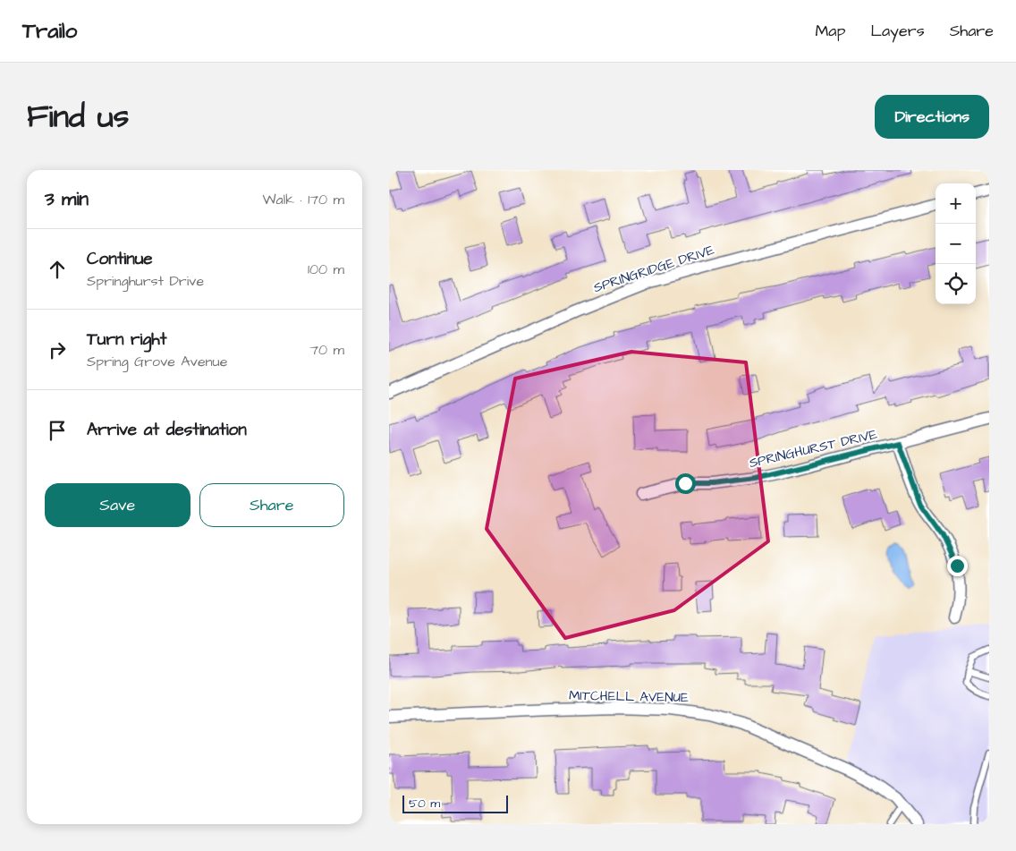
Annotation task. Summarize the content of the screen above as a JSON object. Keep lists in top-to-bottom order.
{
  "streets": {
    "street": ["SPRINGRIDGE DRIVE", "SPRINGHURST DRIVE", "MITCHELL AVENUE"]
  },
  "scale_bar": "50 m",
  "page": {
    "header": "Trailo",
    "nav": ["Map", "Layers", "Share"],
    "title": "Find us",
    "buttons": [
      "Directions",
      ["Save", "Share"]
    ],
    "heading": ["3 min", "Walk · 170 m"],
    "map_buttons": ["+", "−"],
    "list": [
      ["Continue", "Springhurst Drive", "100 m"],
      ["Turn right", "Spring Grove Avenue", "70 m"],
      "Arrive at destination"
    ],
    "scale": "50 m"
  }
}
